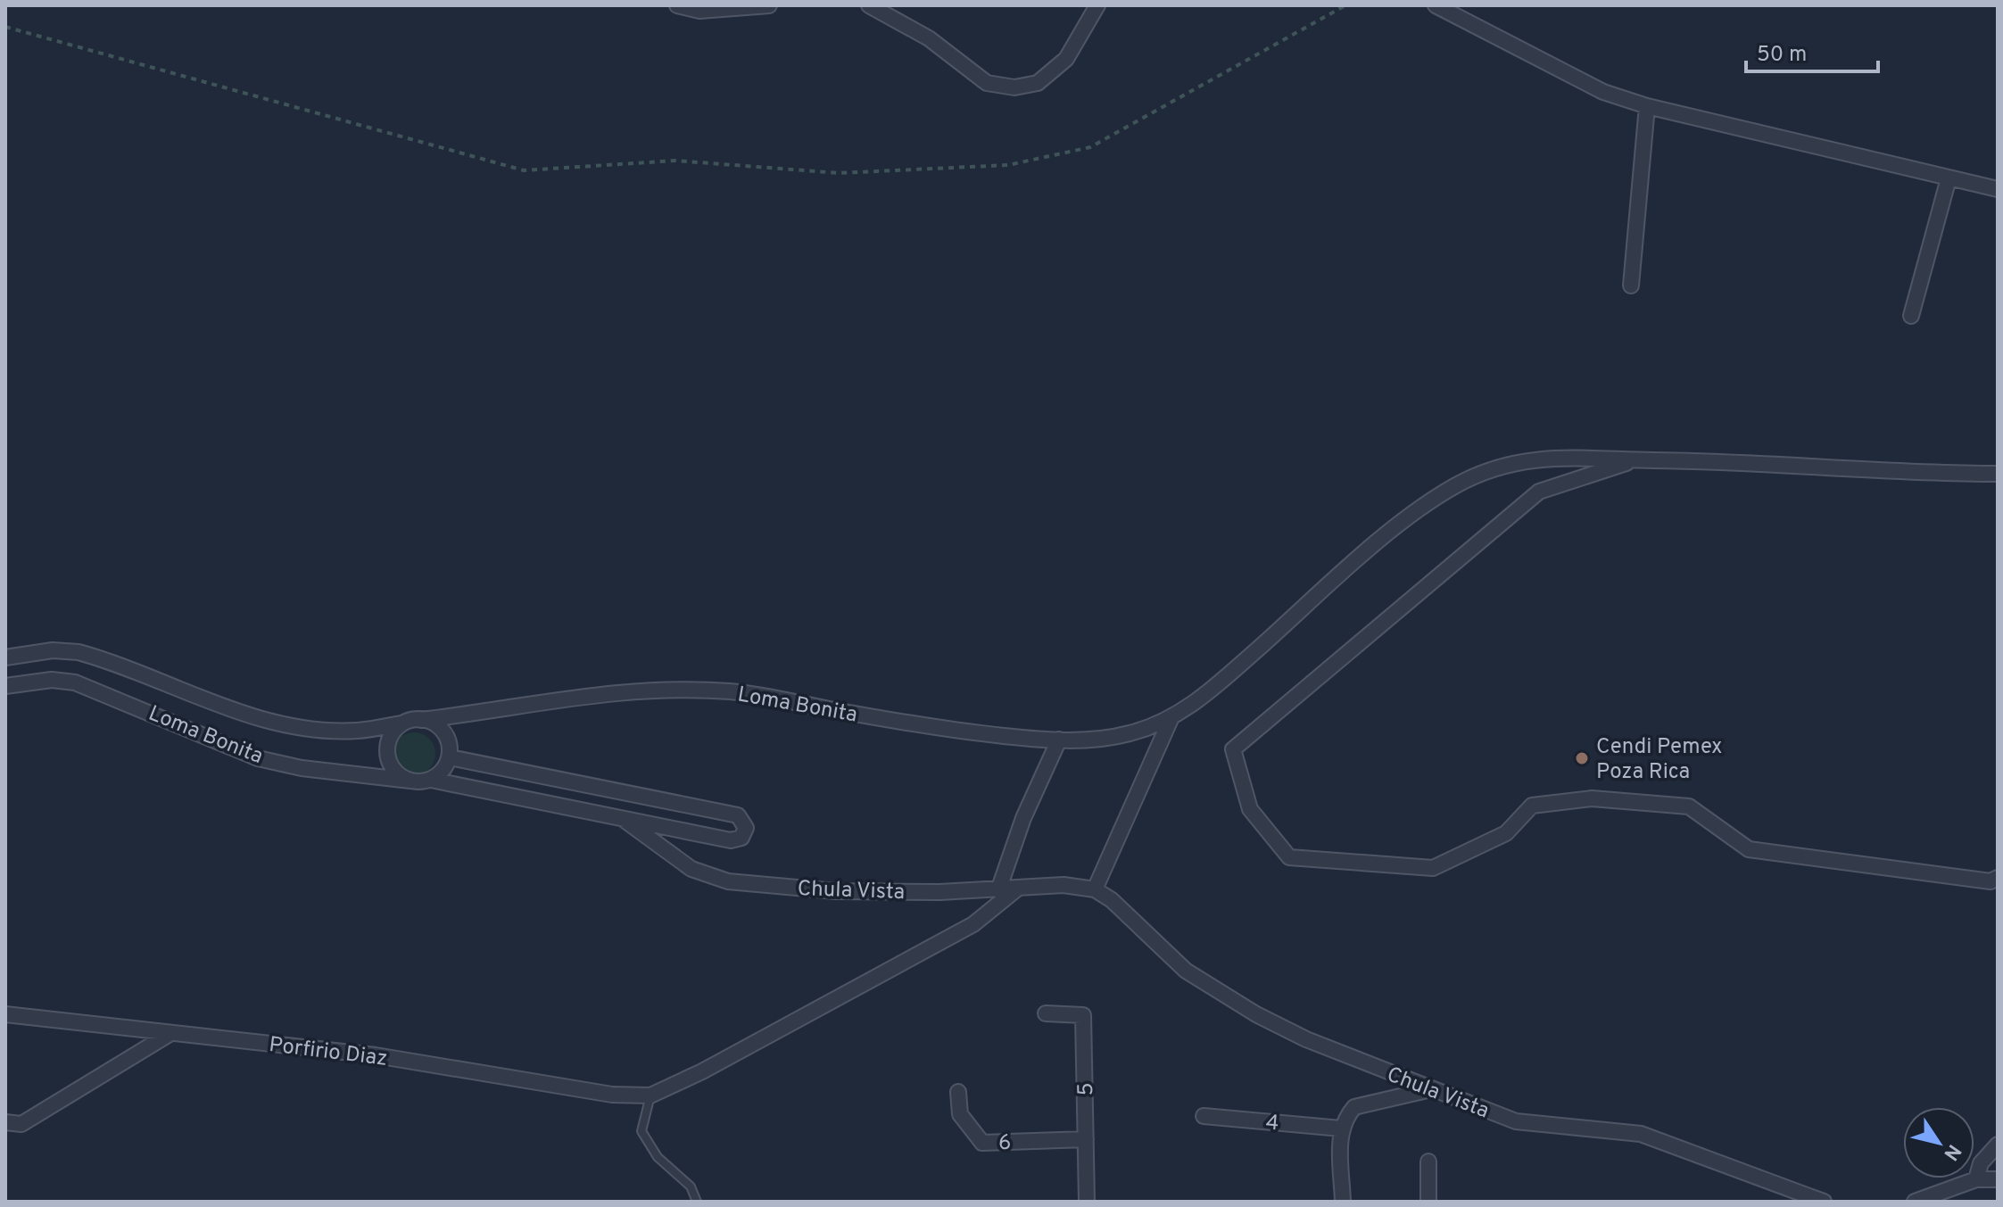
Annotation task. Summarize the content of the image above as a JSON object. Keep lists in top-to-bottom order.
{
  "streets": {
    "street": [
      "Loma Bonita",
      "Chula Vista",
      "Porfirio Diaz",
      "5",
      "4",
      "6"
    ]
  },
  "crossings": [
    ["5", "6"]
  ],
  "places": ["Cendi Pemex Poza Rica"],
  "scale_bar": "50 m",
  "north": "bottom right"
}
